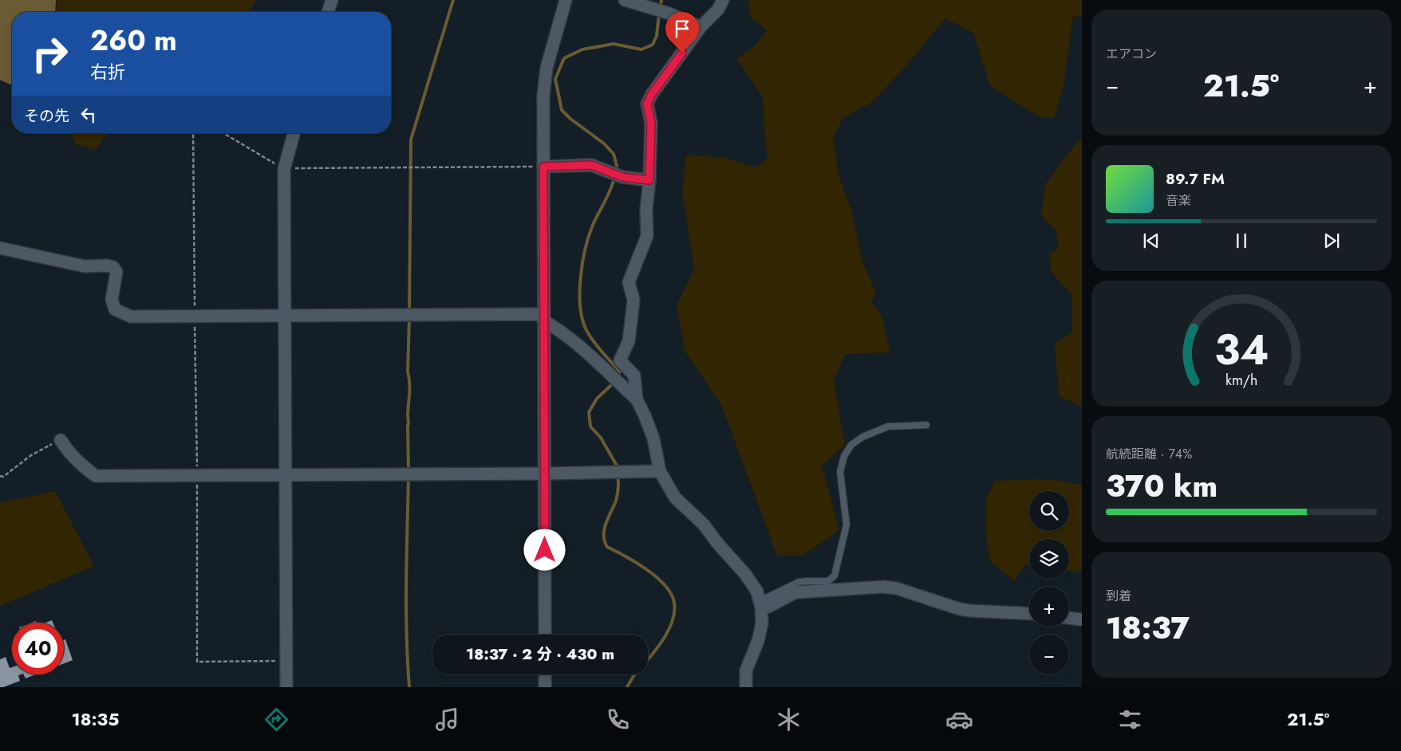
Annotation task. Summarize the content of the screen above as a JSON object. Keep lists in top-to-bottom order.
{
  "page": {
    "tile": [
      "エアコン",
      ["航続距離 · 74%", "370 km"],
      ["到着", "18:37"]
    ],
    "turn": ["260 m", "右折"],
    "heat": ["−", "21.5°", "+"],
    "then": "その先",
    "song": ["89.7 FM", "音楽"],
    "map_buttons": ["+", "−"],
    "limit": "40",
    "trip": "18:37 · 2 分 · 430 m",
    "tabs": ["18:35", "21.5°"],
    "gauge": ["34", "km/h"]
  }
}
